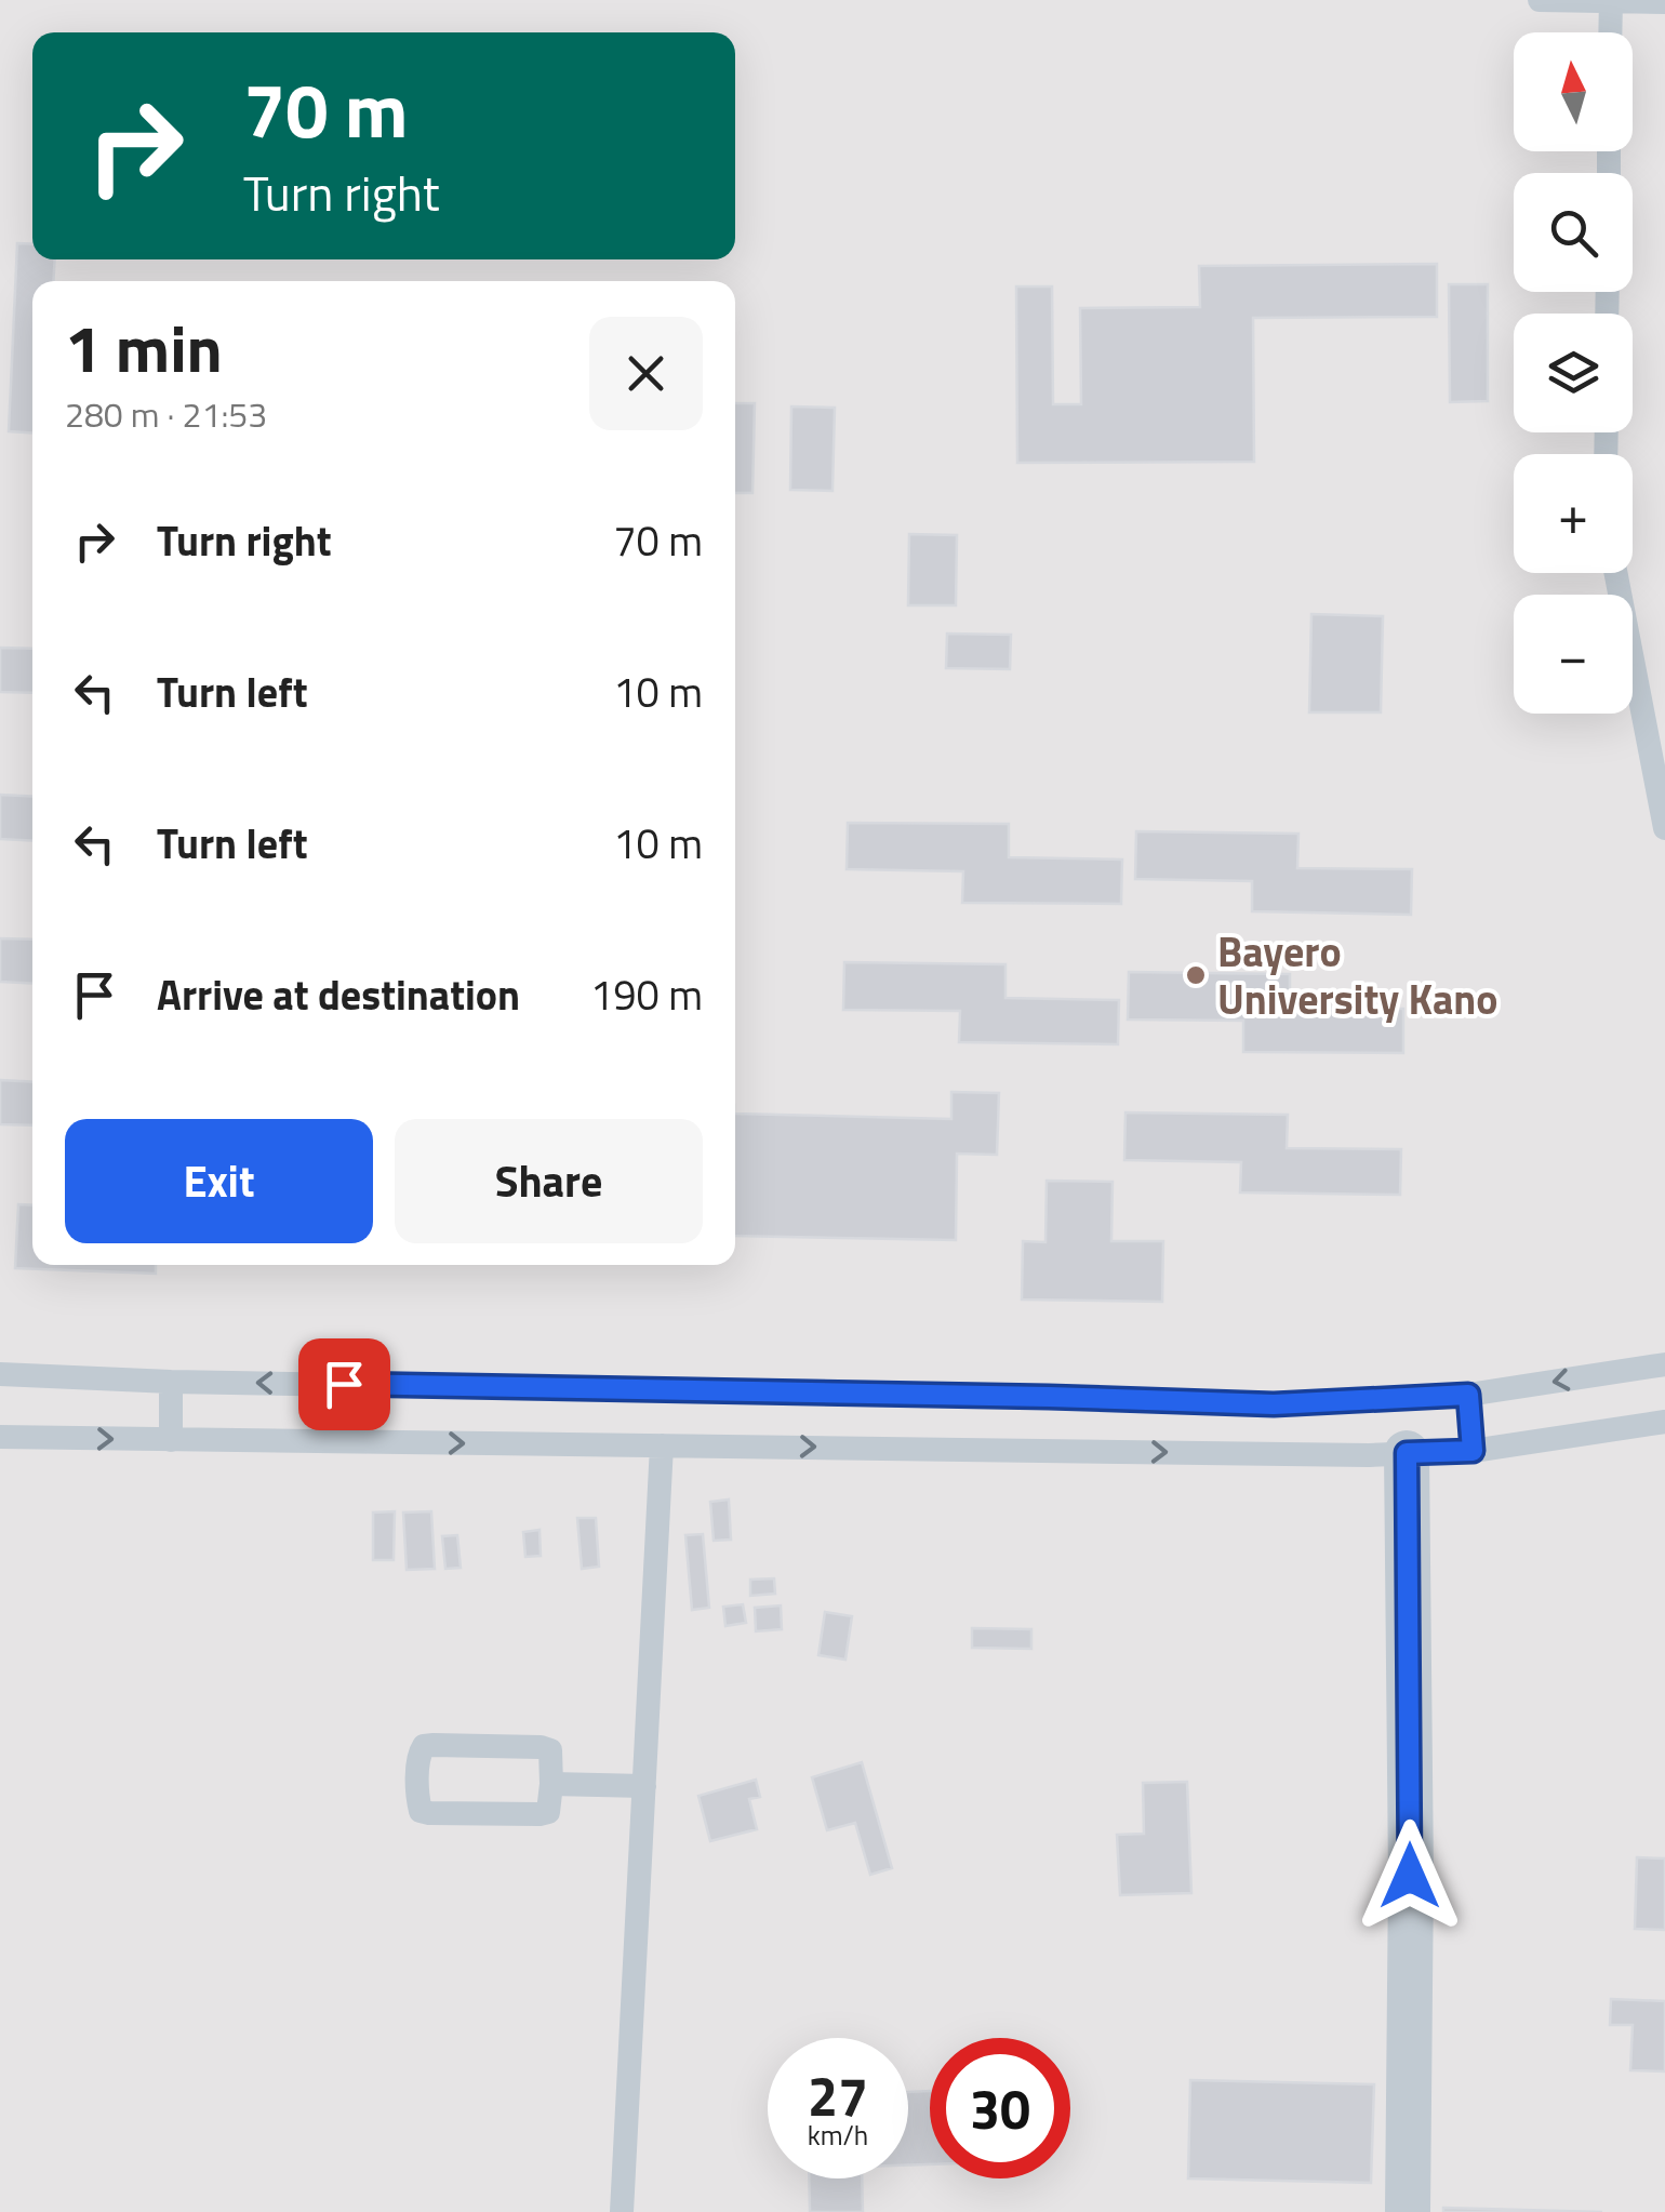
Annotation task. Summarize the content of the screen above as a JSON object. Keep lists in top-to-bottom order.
{
  "places": ["Bayero University Kano"],
  "north": "top",
  "page": {
    "map_buttons": ["+", "−"],
    "turn": ["70 m", "Turn right"],
    "heading": ["1 min", "280 m · 21:53"],
    "list": [
      {
        "name": "Turn right",
        "value": "70 m"
      },
      {
        "name": "Turn left",
        "value": "10 m"
      },
      {
        "name": "Turn left",
        "value": "10 m"
      },
      {
        "name": "Arrive at destination",
        "value": "190 m"
      }
    ],
    "buttons": ["Exit", "Share"],
    "speed": "27 km/h",
    "limit": "30"
  }
}
